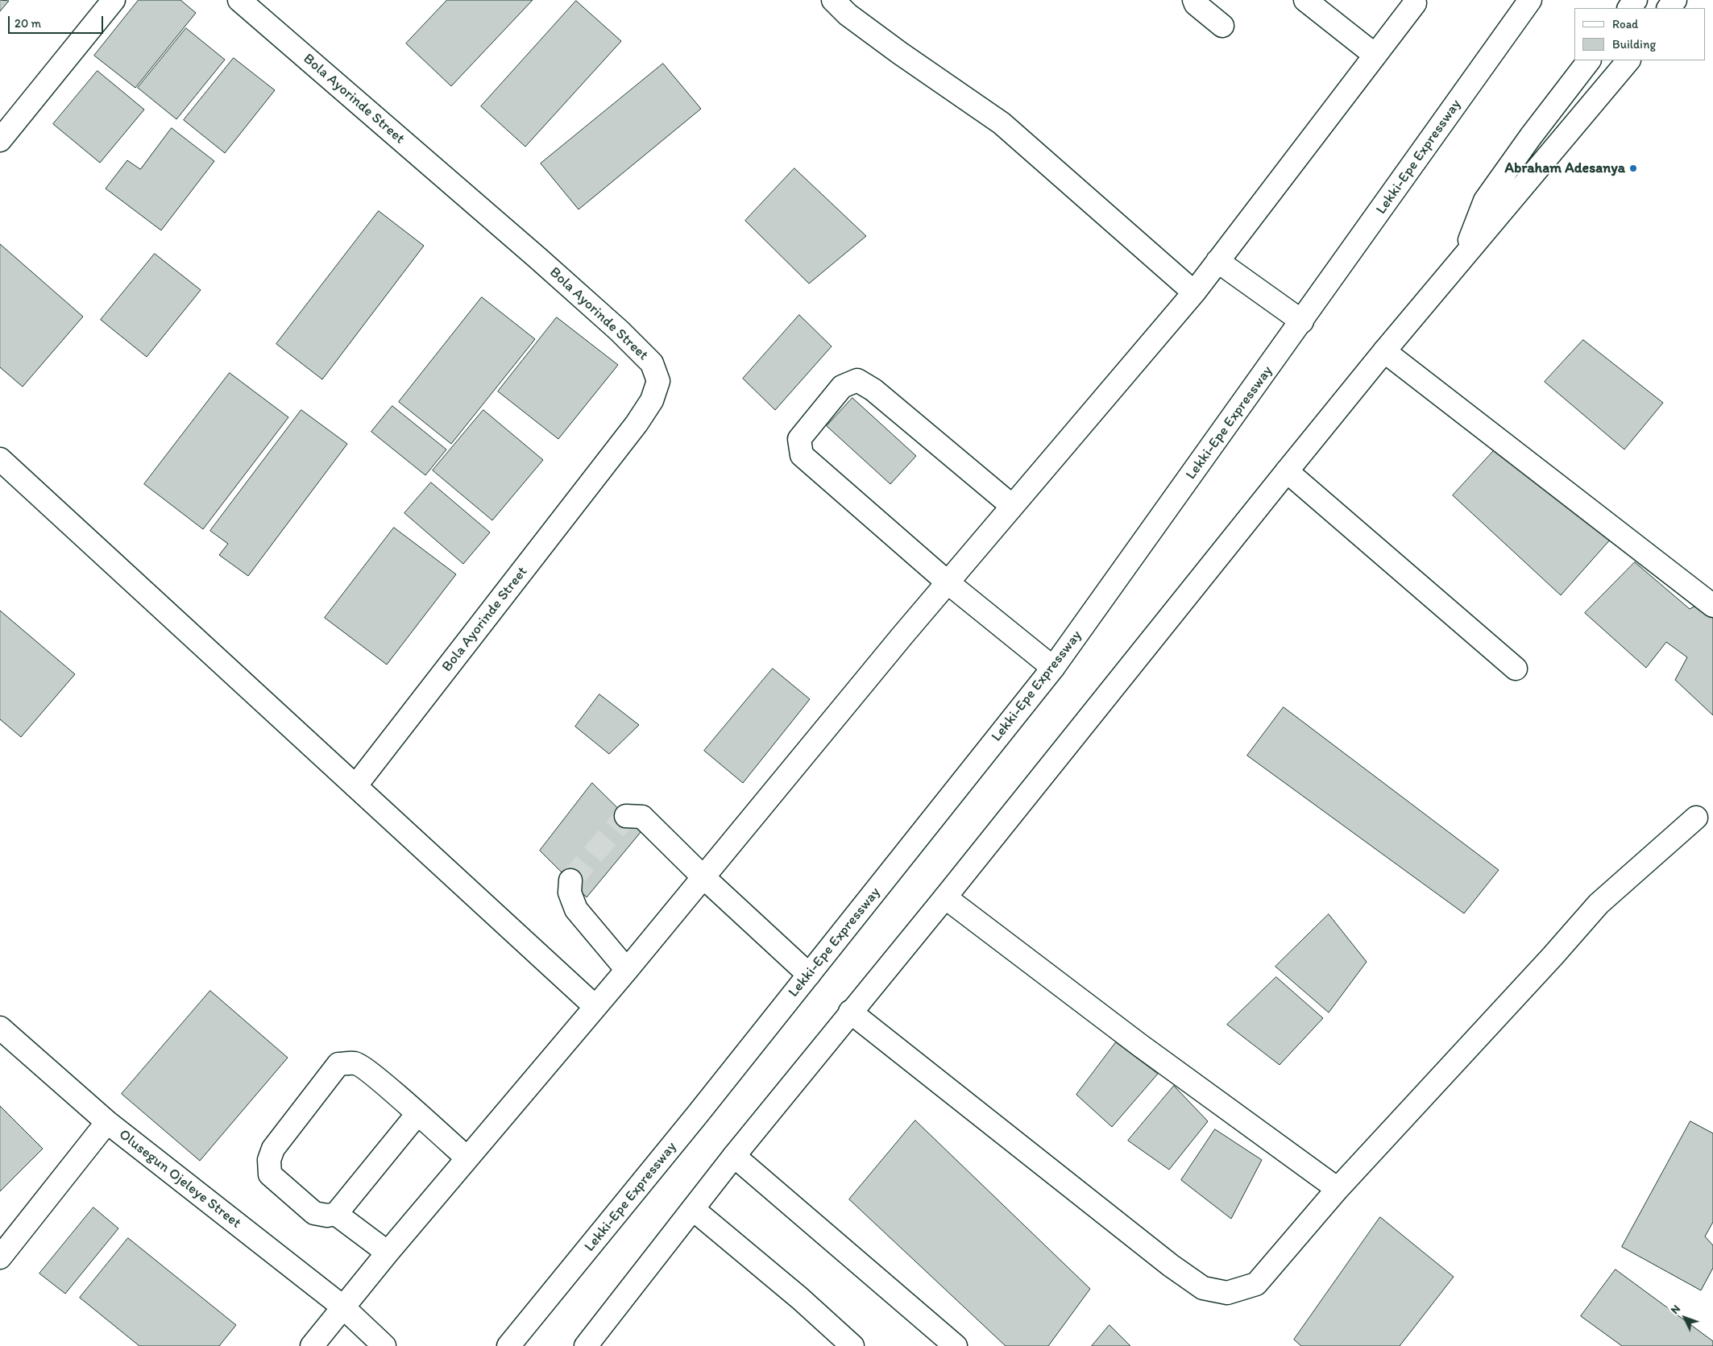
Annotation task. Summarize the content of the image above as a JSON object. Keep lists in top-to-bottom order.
{
  "streets": {
    "main road": ["Bola Ayorinde Street", "Lekki-Epe Expressway", "Olusegun Ojeleye Street"]
  },
  "places": ["Abraham Adesanya"],
  "legend": ["Road", "Building"],
  "scale_bar": "20 m",
  "north": "top left"
}
